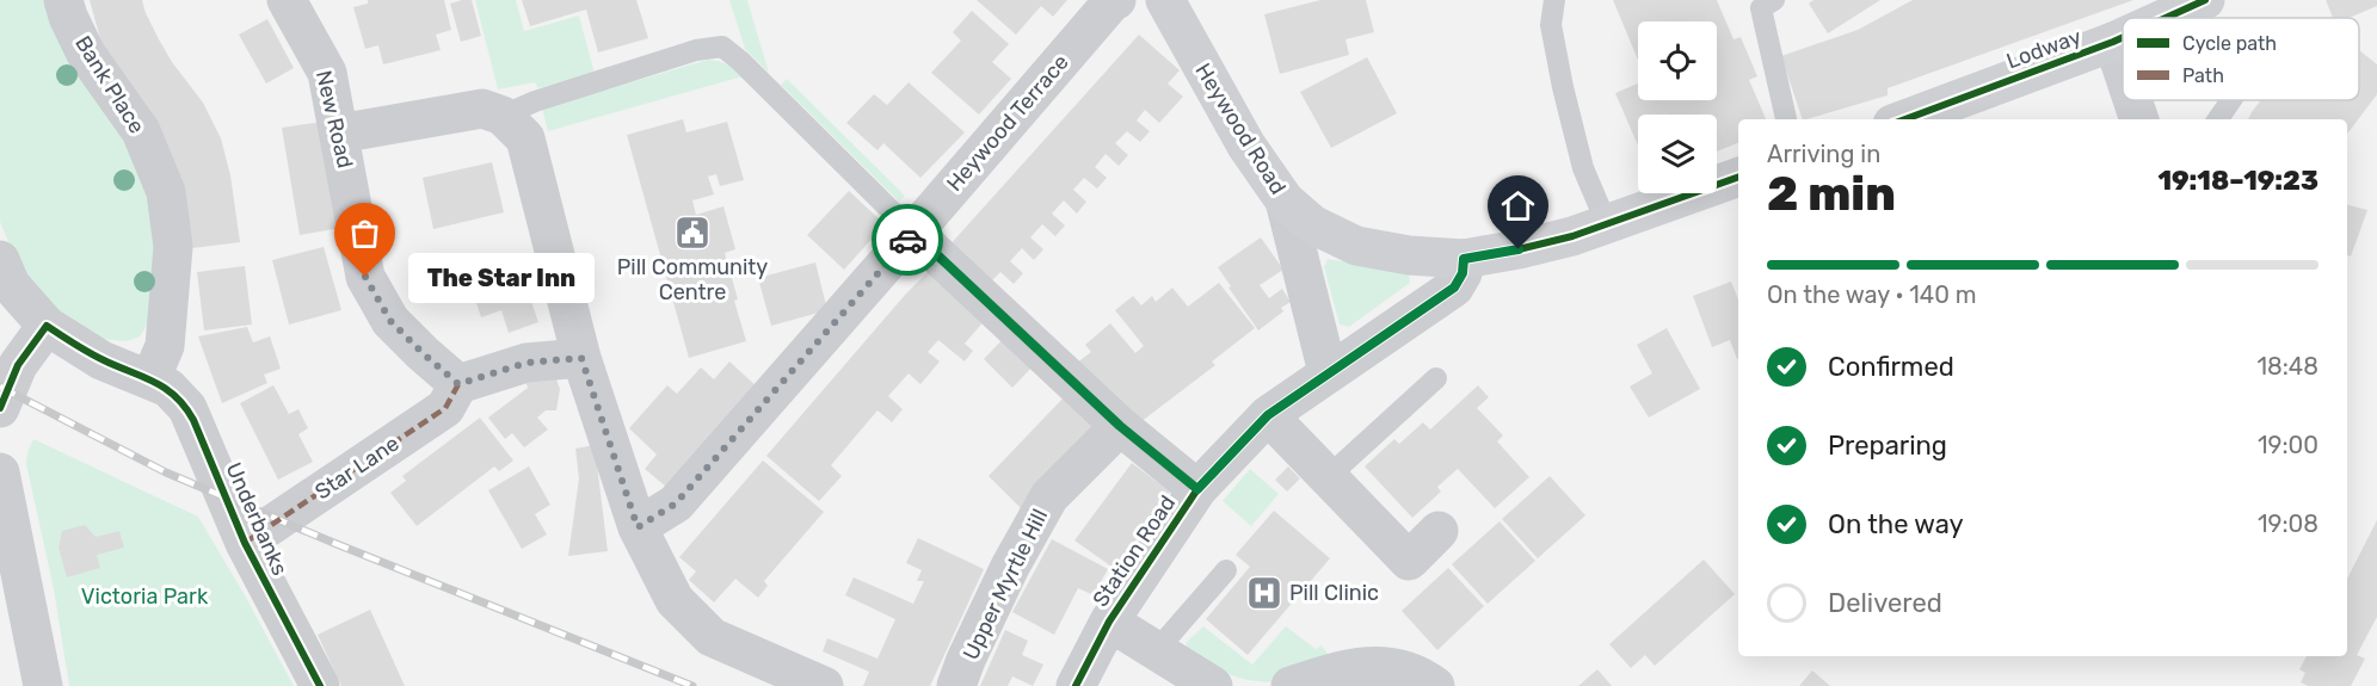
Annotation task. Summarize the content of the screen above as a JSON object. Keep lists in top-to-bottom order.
{
  "streets": {
    "street": [
      "Lodway",
      "Bank Place",
      "New Road",
      "Heywood Terrace",
      "Heywood Road",
      "Star Lane",
      "Underbanks",
      "Station Road",
      "Upper Myrtle Hill"
    ]
  },
  "crossings": [
    ["Bank Place", "Underbanks"],
    ["New Road", "Star Lane"],
    ["Heywood Road", "Station Road"],
    ["Star Lane", "Underbanks"]
  ],
  "parks": ["Victoria Park"],
  "places": {
    "public building": ["Pill Community Centre"],
    "other": ["The Star Inn"],
    "hospital": ["Pill Clinic"]
  },
  "legend": ["Cycle path", "Path"],
  "page": {
    "heading": ["2 min", "Arriving in", "19:18–19:23"],
    "bar": "On the way · 140 m",
    "bubble": "The Star Inn",
    "list": [
      ["Confirmed", "18:48"],
      ["Preparing", "19:00"],
      ["On the way", "19:08"],
      "Delivered"
    ]
  }
}
